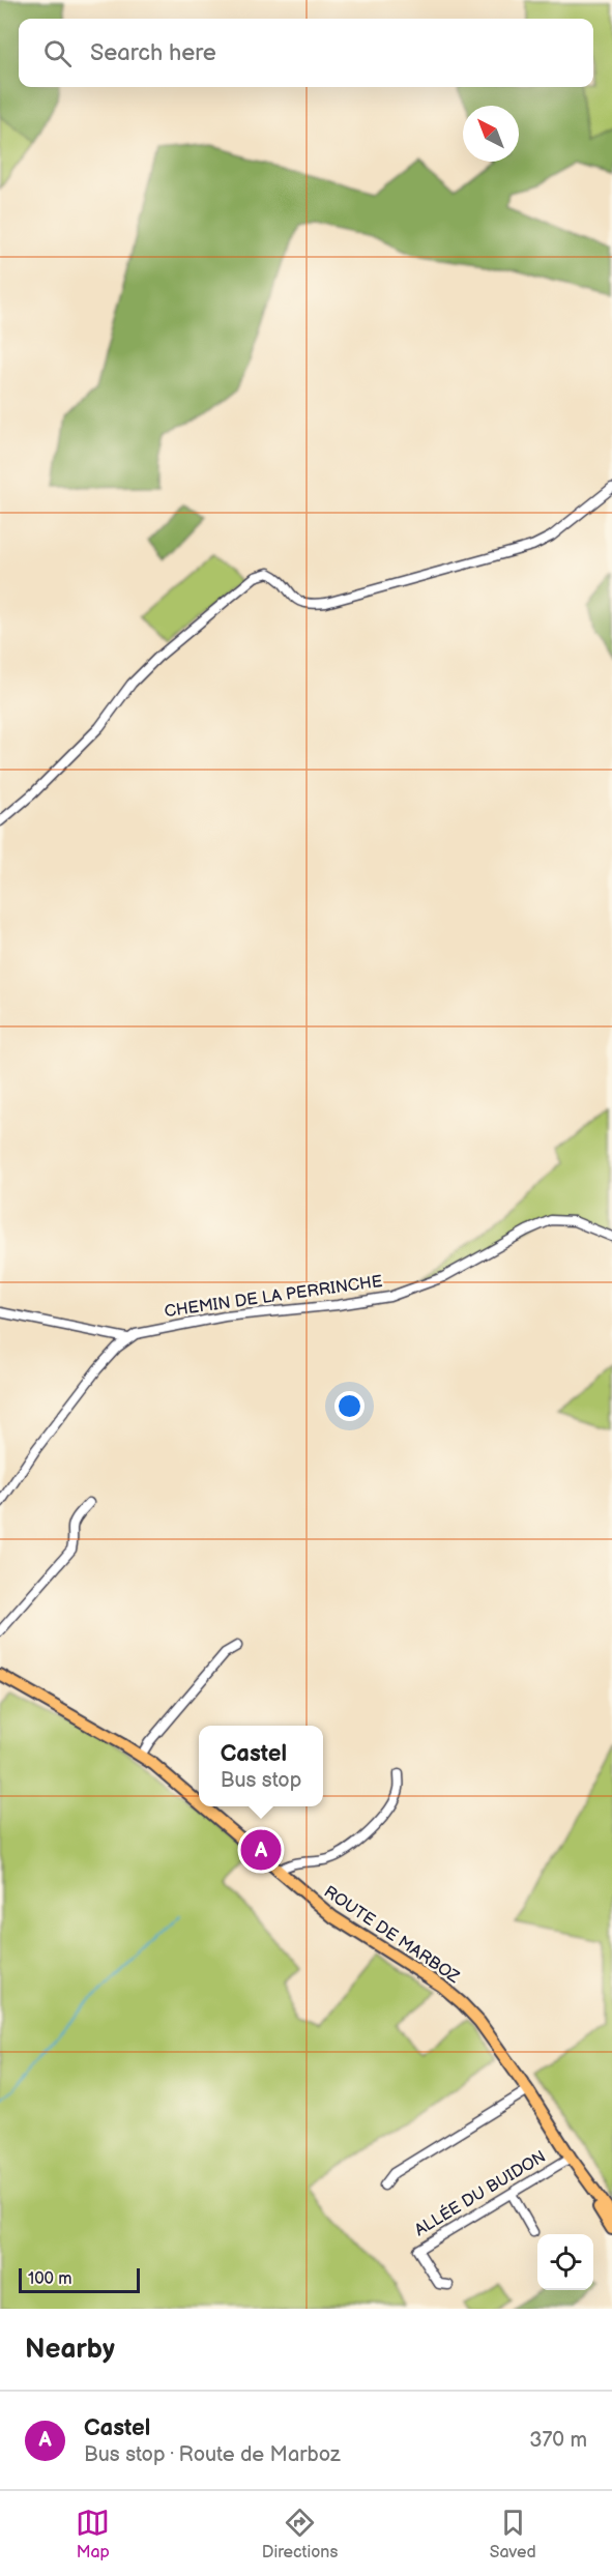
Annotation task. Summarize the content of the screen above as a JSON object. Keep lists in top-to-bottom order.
{
  "streets": {
    "main road": ["ROUTE DE MARBOZ"],
    "street": ["CHEMIN DE LA PERRINCHE", "ALLÉE DU BUIDON"]
  },
  "crossings": [
    ["ROUTE DE MARBOZ", "ALLÉE DU BUIDON"]
  ],
  "scale_bar": "100 m",
  "north": "top left",
  "page": {
    "search": "Search here",
    "popup": ["Castel", "Bus stop"],
    "pins": "A",
    "scale": "100 m",
    "heading": "Nearby",
    "list": [
      {
        "mark": "A",
        "name": "Castel",
        "note": "Bus stop · Route de Marboz",
        "value": "370 m"
      }
    ],
    "nav": ["Map", "Directions", "Saved"]
  }
}
